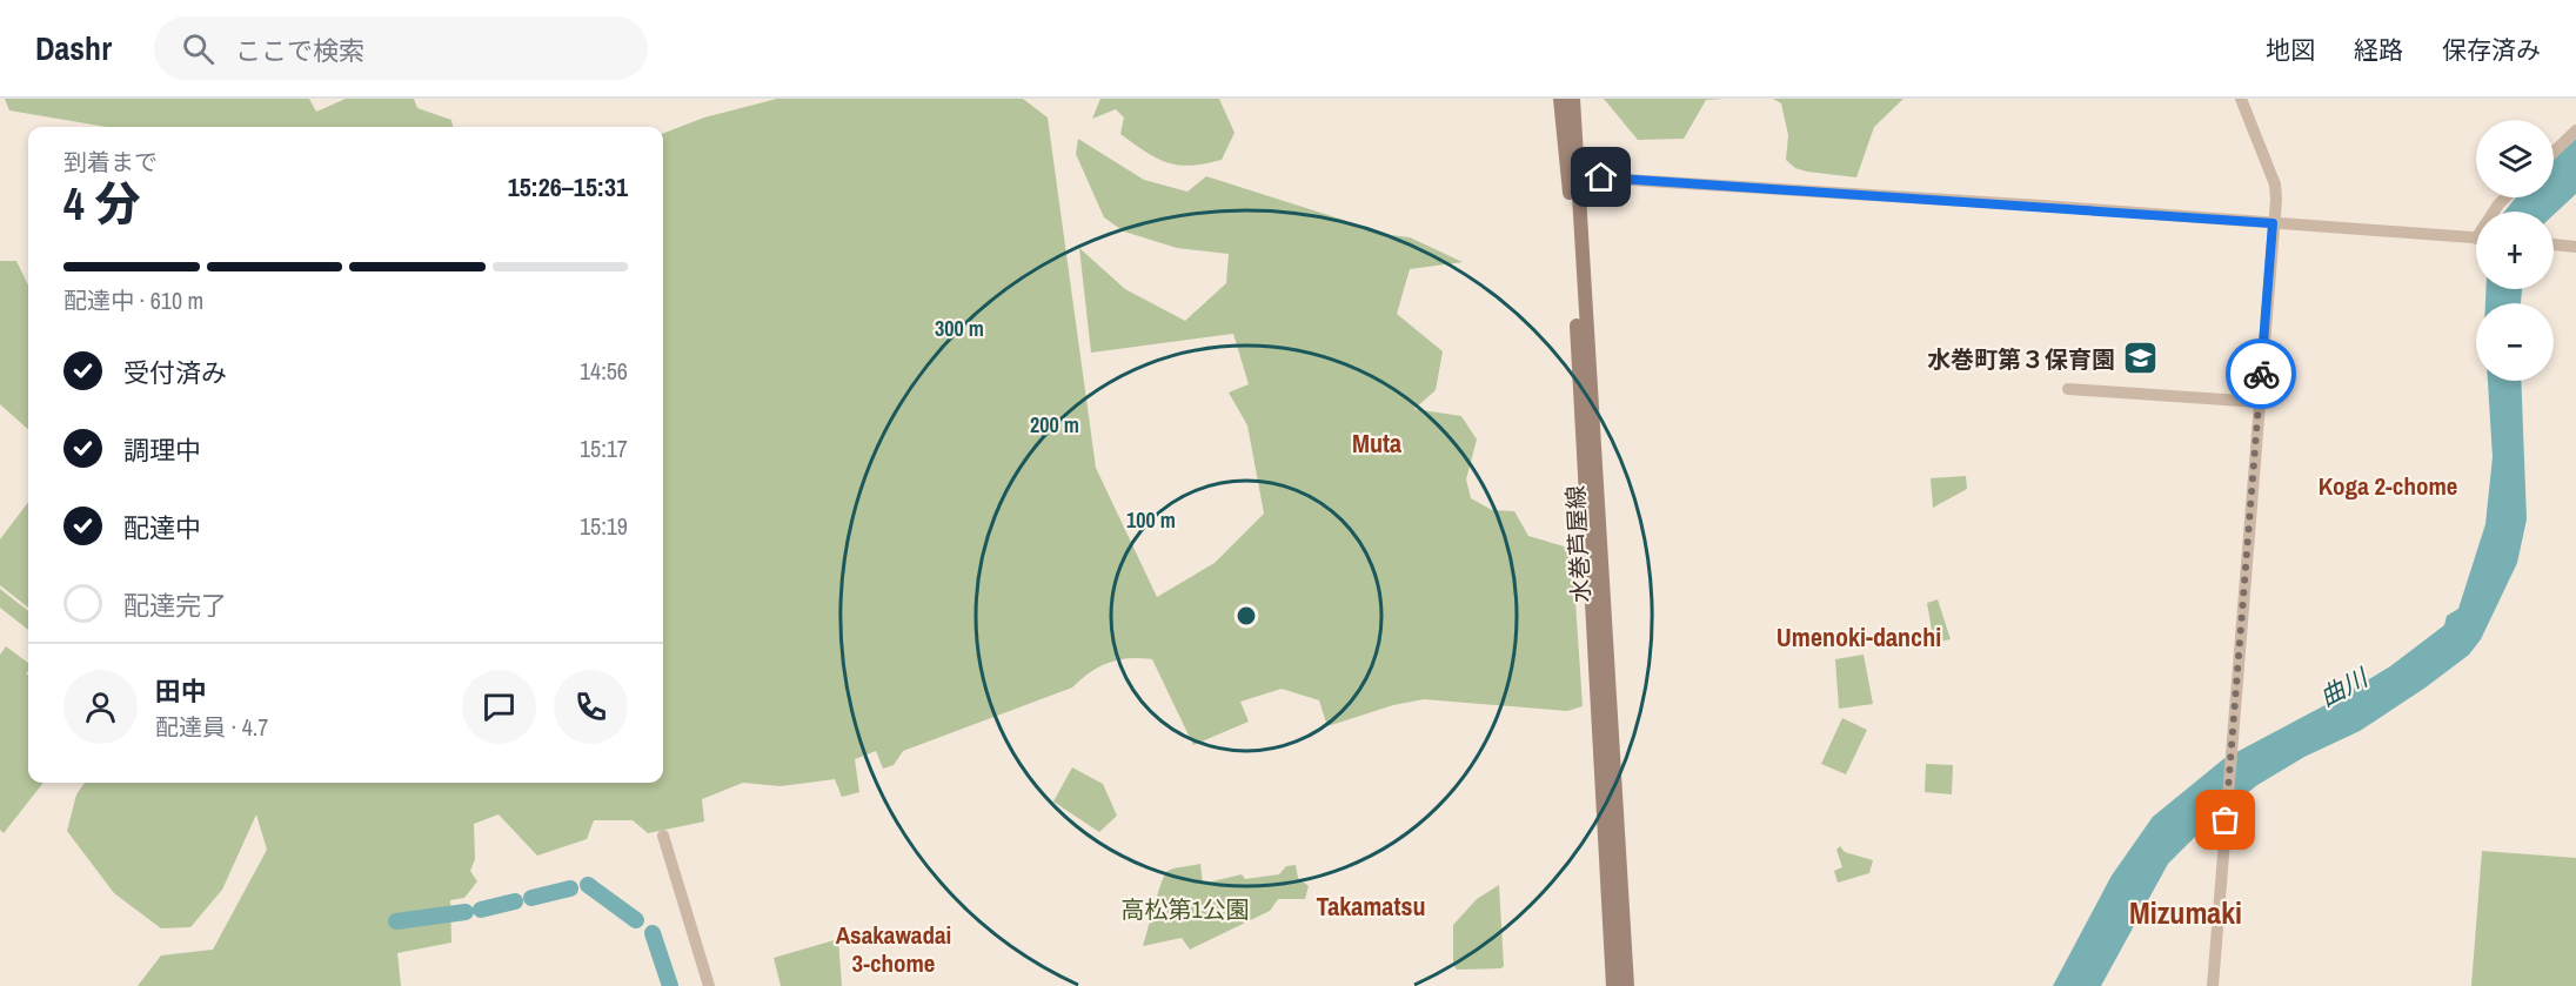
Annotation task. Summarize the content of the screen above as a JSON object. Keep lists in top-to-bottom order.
{
  "streets": {
    "main road": ["水巻芦屋線"]
  },
  "districts": [
    "Muta",
    "Koga 2-chome",
    "Umenoki-danchi",
    "Takamatsu",
    "Mizumaki",
    "Asakawadai 3-chome"
  ],
  "water": ["曲川"],
  "parks": ["高松第1公園"],
  "places": {
    "school or university": ["水巻町第３保育園"]
  },
  "page": {
    "header": "Dashr",
    "search": "ここで検索",
    "nav": ["地図", "経路", "保存済み"],
    "map_buttons": ["+", "−"],
    "heading": ["4 分", "到着まで", "15:26–15:31"],
    "panel": ["田中", "配達員 · 4.7"],
    "bar": "配達中 · 610 m",
    "list": [
      ["受付済み", "14:56"],
      ["調理中", "15:17"],
      ["配達中", "15:19"],
      "配達完了"
    ]
  },
  "rings": ["300 m", "200 m", "100 m"]
}
